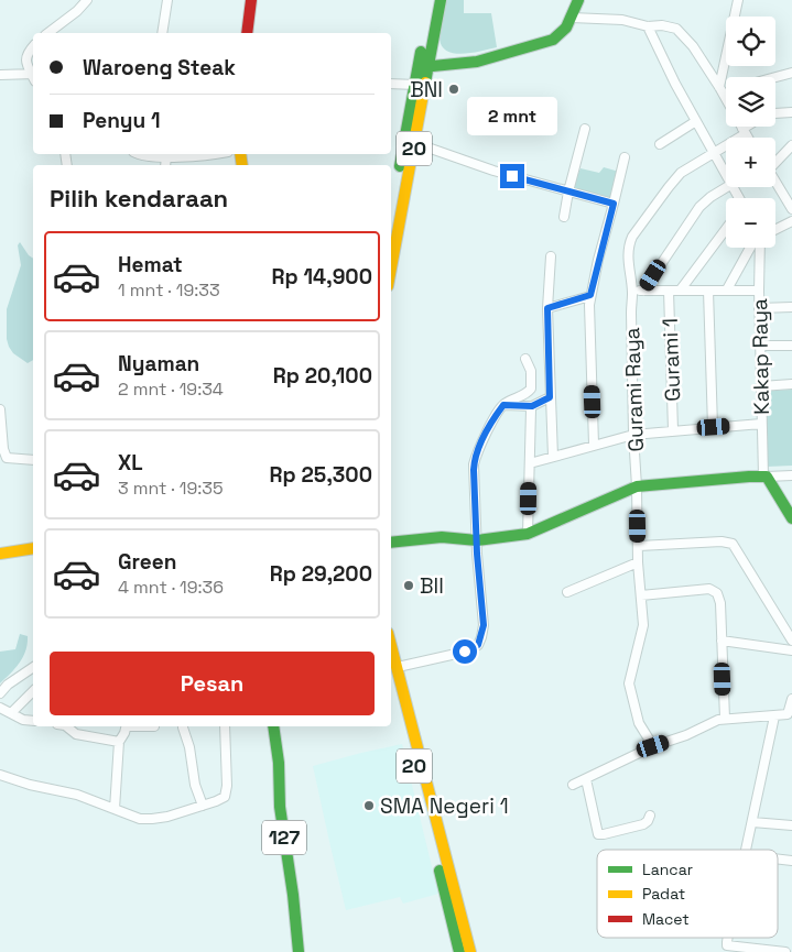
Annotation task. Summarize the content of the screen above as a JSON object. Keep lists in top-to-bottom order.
{
  "streets": {
    "main road": ["20", "127"],
    "street": ["Kakap Raya", "Gurami 1", "Gurami Raya"]
  },
  "places": ["BNI", "BII", "SMA Negeri 1"],
  "legend": ["Lancar", "Padat", "Macet"],
  "page": {
    "map_buttons": ["+", "−"],
    "banner": ["Waroeng Steak", "Penyu 1"],
    "bubble": "2 mnt",
    "heading": "Pilih kendaraan",
    "list": [
      {
        "name": "Hemat",
        "note": "1 mnt · 19:33",
        "value": "Rp 14,900"
      },
      {
        "name": "Nyaman",
        "note": "2 mnt · 19:34",
        "value": "Rp 20,100"
      },
      {
        "name": "XL",
        "note": "3 mnt · 19:35",
        "value": "Rp 25,300"
      },
      {
        "name": "Green",
        "note": "4 mnt · 19:36",
        "value": "Rp 29,200"
      }
    ],
    "buttons": "Pesan"
  }
}
